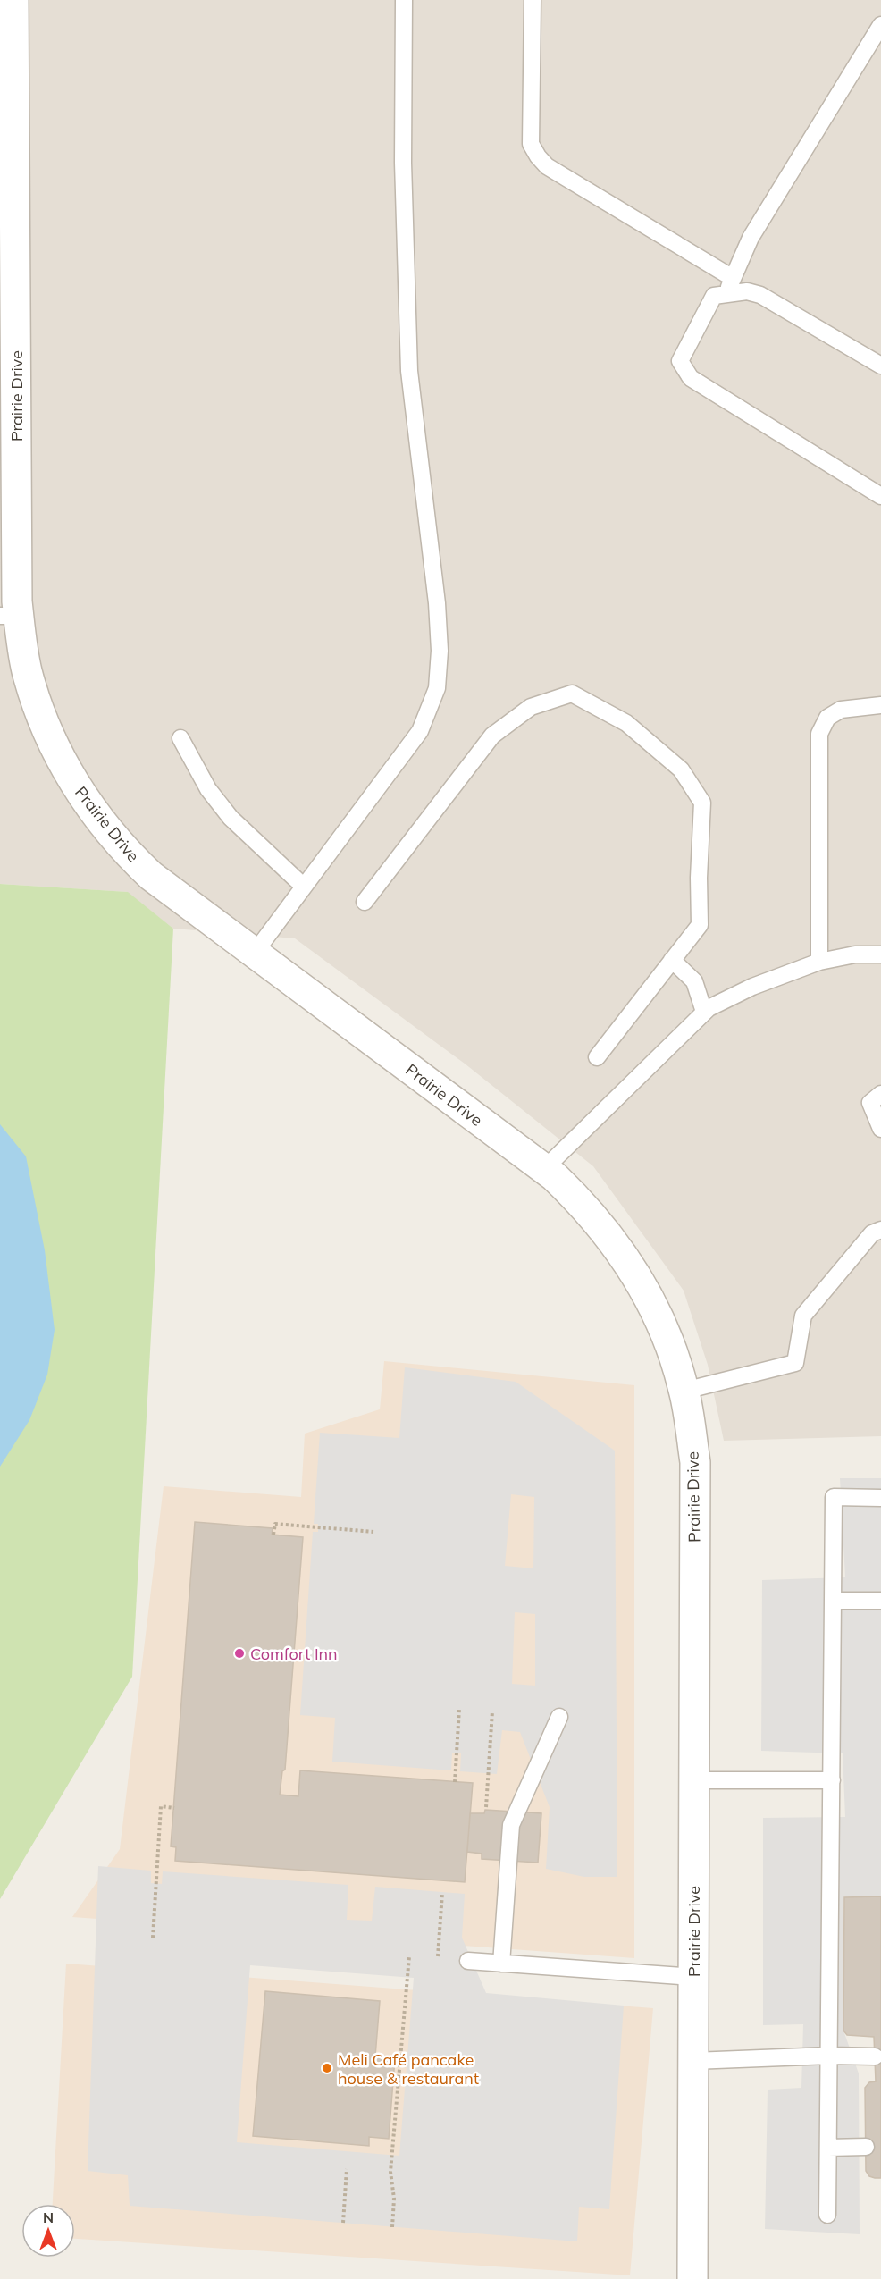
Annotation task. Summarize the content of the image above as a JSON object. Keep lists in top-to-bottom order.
{
  "streets": {
    "street": ["Prairie Drive"]
  },
  "places": ["Comfort Inn", "Meli Café pancake house & restaurant"],
  "north": "top"
}
